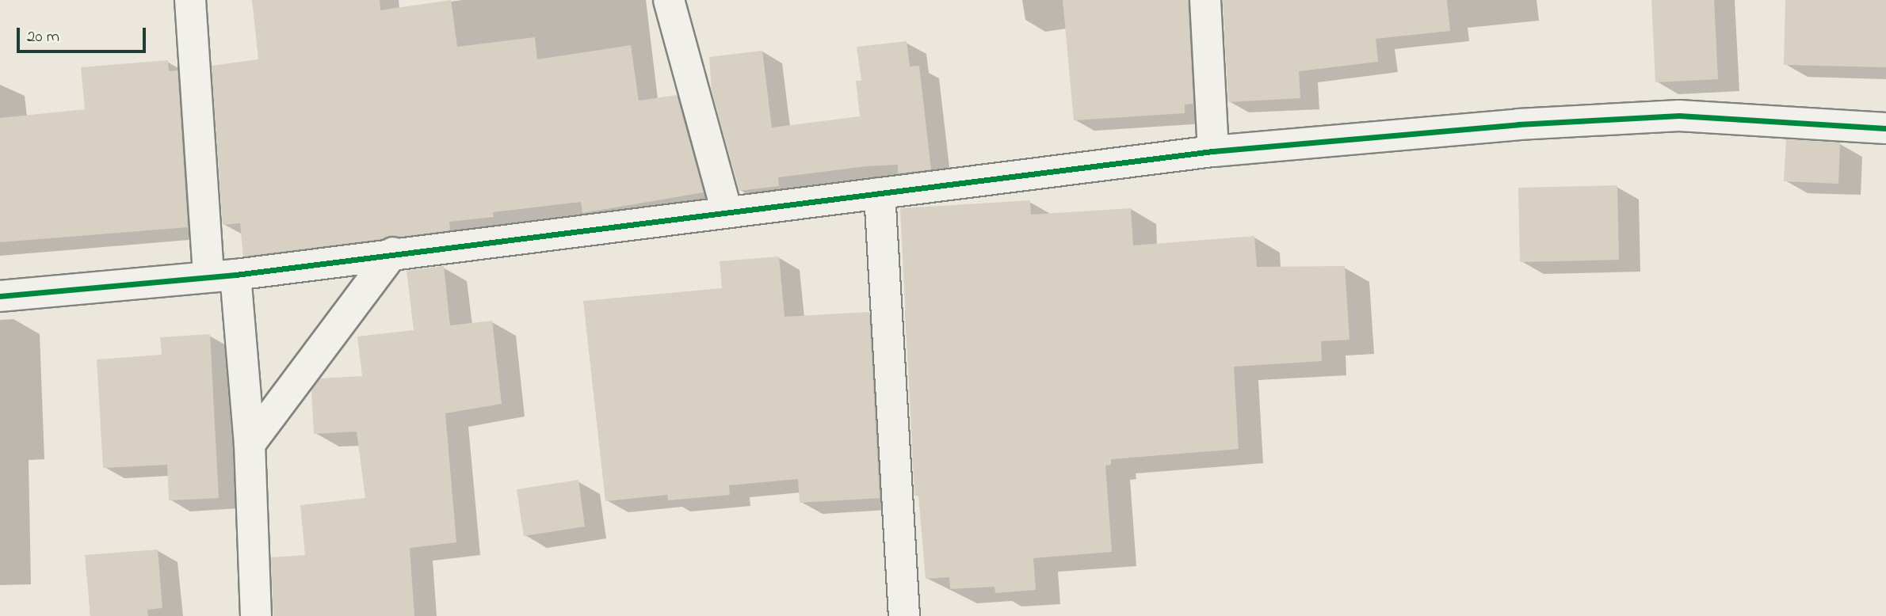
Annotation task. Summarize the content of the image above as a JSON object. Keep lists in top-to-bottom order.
{
  "scale_bar": "20 m"
}
